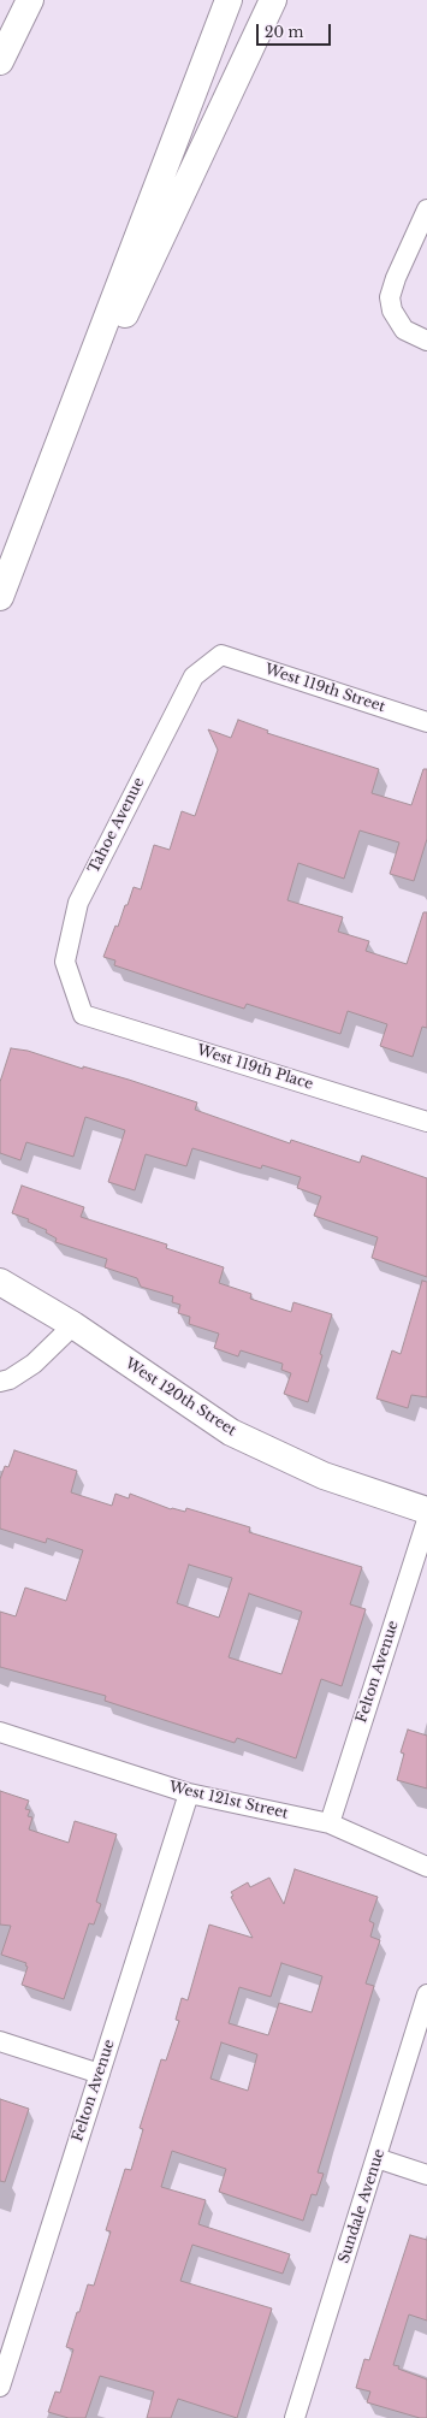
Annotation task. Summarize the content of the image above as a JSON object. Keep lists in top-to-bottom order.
{
  "streets": {
    "main road": ["West 120th Street"],
    "street": [
      "West 119th Street",
      "Tahoe Avenue",
      "West 119th Place",
      "Felton Avenue",
      "West 121st Street",
      "Sundale Avenue"
    ]
  },
  "crossings": [
    ["West 119th Street", "Tahoe Avenue"],
    ["Tahoe Avenue", "West 119th Place"],
    ["Felton Avenue", "West 121st Street"]
  ],
  "scale_bar": "20 m"
}
